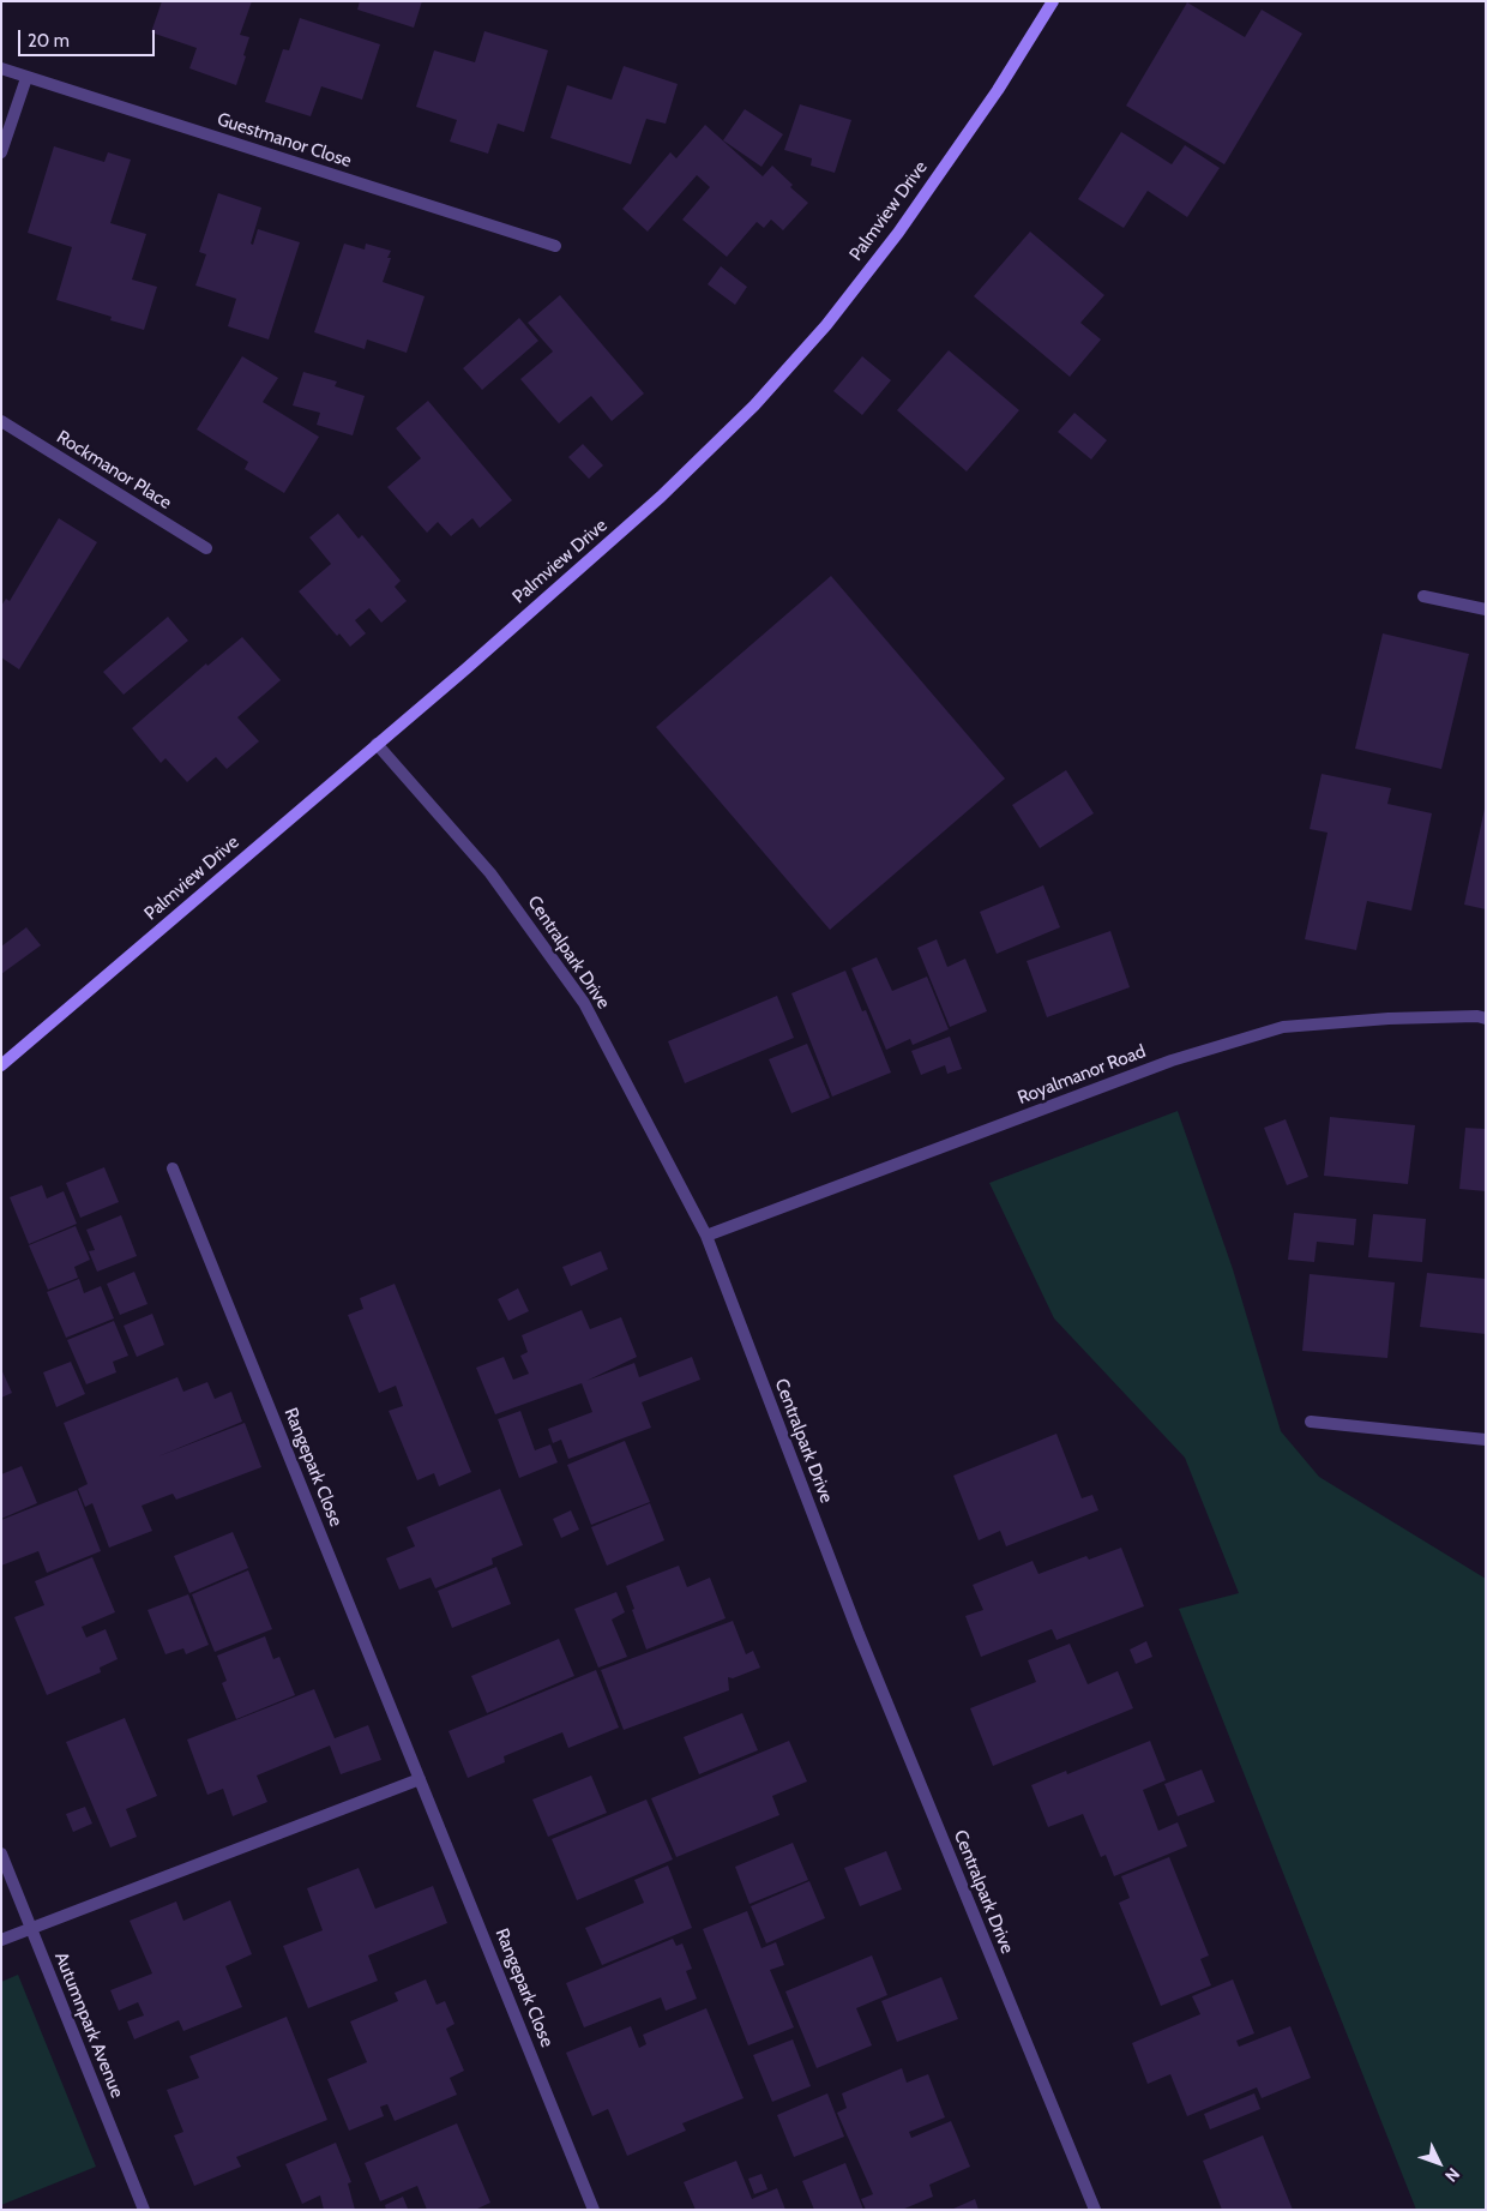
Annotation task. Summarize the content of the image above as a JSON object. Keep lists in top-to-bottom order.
{
  "streets": {
    "street": [
      "Guestmanor Close",
      "Palmview Drive",
      "Rockmanor Place",
      "Centralpark Drive",
      "Royalmanor Road",
      "Rangepark Close",
      "Autumnpark Avenue"
    ]
  },
  "crossings": [
    ["Palmview Drive", "Centralpark Drive"],
    ["Centralpark Drive", "Royalmanor Road"]
  ],
  "scale_bar": "20 m",
  "north": "bottom right"
}
